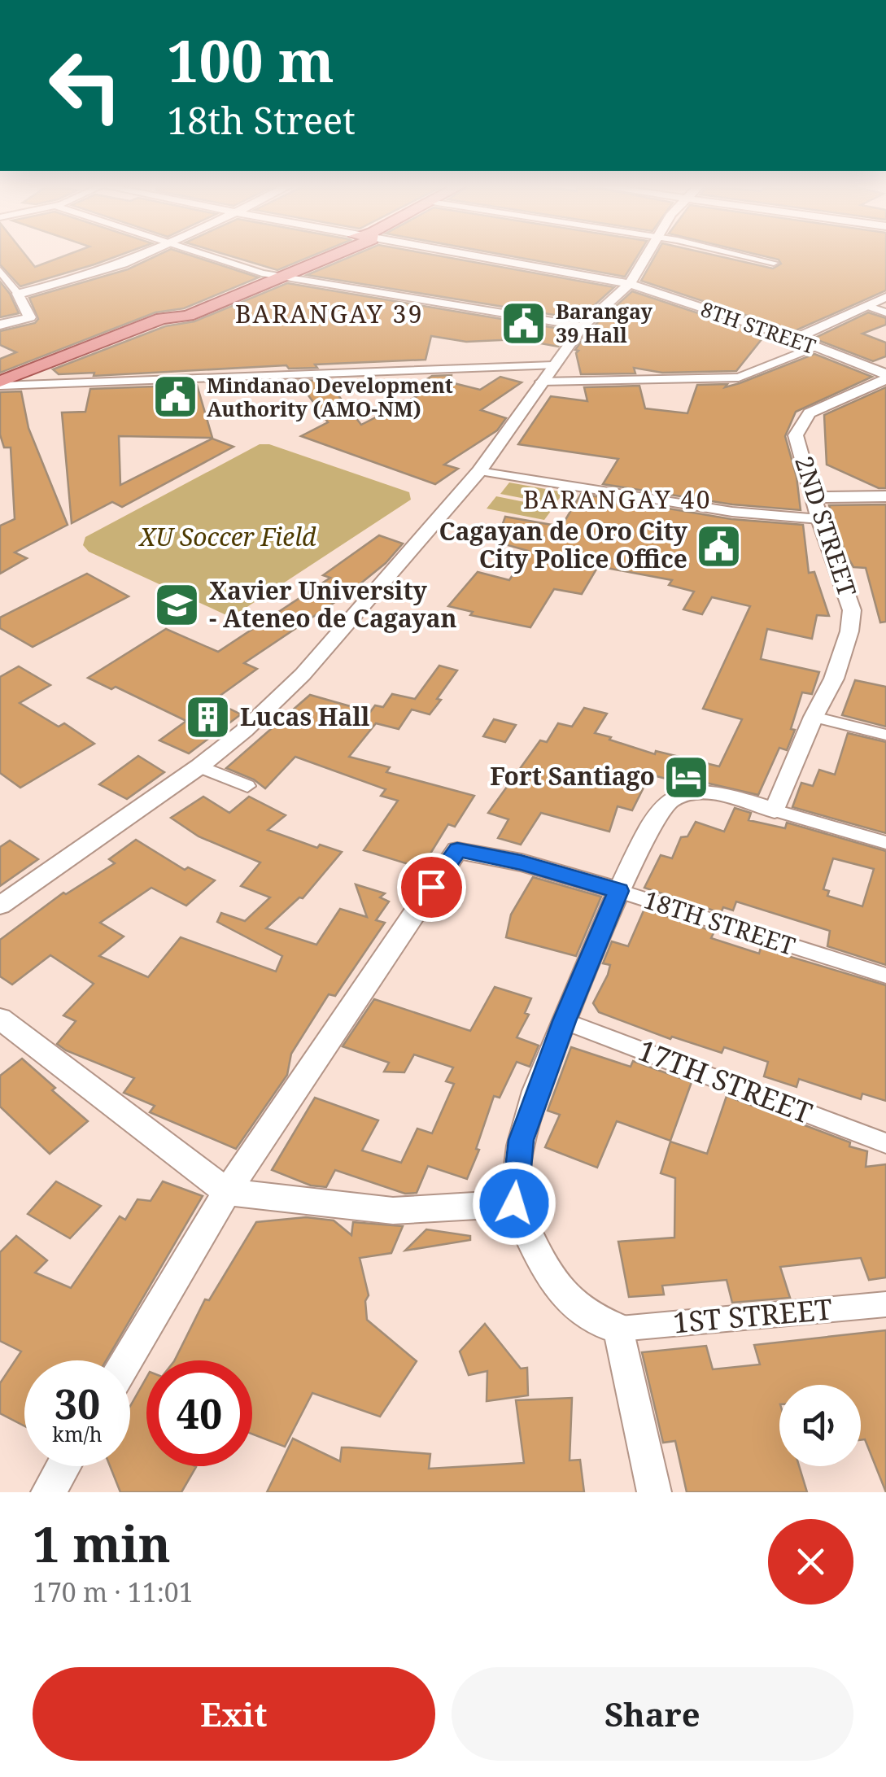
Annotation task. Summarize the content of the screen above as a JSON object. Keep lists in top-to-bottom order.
{
  "streets": {
    "street": [
      "8TH STREET",
      "2ND STREET",
      "18TH STREET",
      "17TH STREET",
      "1ST STREET"
    ]
  },
  "crossings": [
    ["8TH STREET", "2ND STREET"]
  ],
  "districts": ["BARANGAY 39", "BARANGAY 40"],
  "parks": ["XU Soccer Field"],
  "places": {
    "public building": ["Barangay 39 Hall", "Mindanao Development Authority (AMO-NM)", "Cagayan de Oro City City Police Office"],
    "school or university": ["Xavier University - Ateneo de Cagayan"],
    "building": ["Lucas Hall"],
    "hotel": ["Fort Santiago"]
  },
  "page": {
    "turn": ["100 m", "18th Street"],
    "speed": "30 km/h",
    "limit": "40",
    "heading": ["1 min", "170 m · 11:01"],
    "buttons": ["Exit", "Share"]
  }
}
